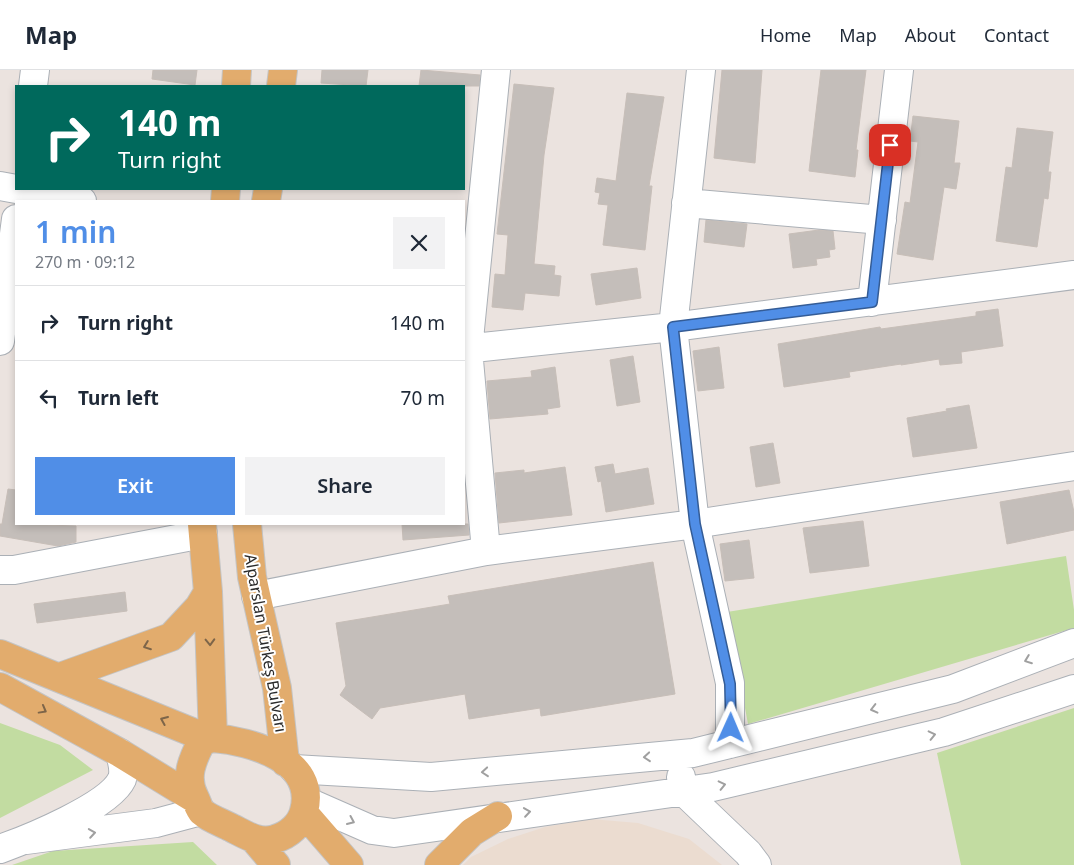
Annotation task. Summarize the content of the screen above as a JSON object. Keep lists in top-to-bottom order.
{
  "streets": {
    "main road": ["Alparslan Türkeş Bulvarı"]
  },
  "page": {
    "header": "Map",
    "nav": [
      "Home",
      "Map",
      "About",
      "Contact"
    ],
    "turn": ["140 m", "Turn right"],
    "heading": ["1 min", "270 m · 09:12"],
    "list": [
      {
        "name": "Turn right",
        "value": "140 m"
      },
      {
        "name": "Turn left",
        "value": "70 m"
      }
    ],
    "buttons": ["Exit", "Share"]
  }
}
